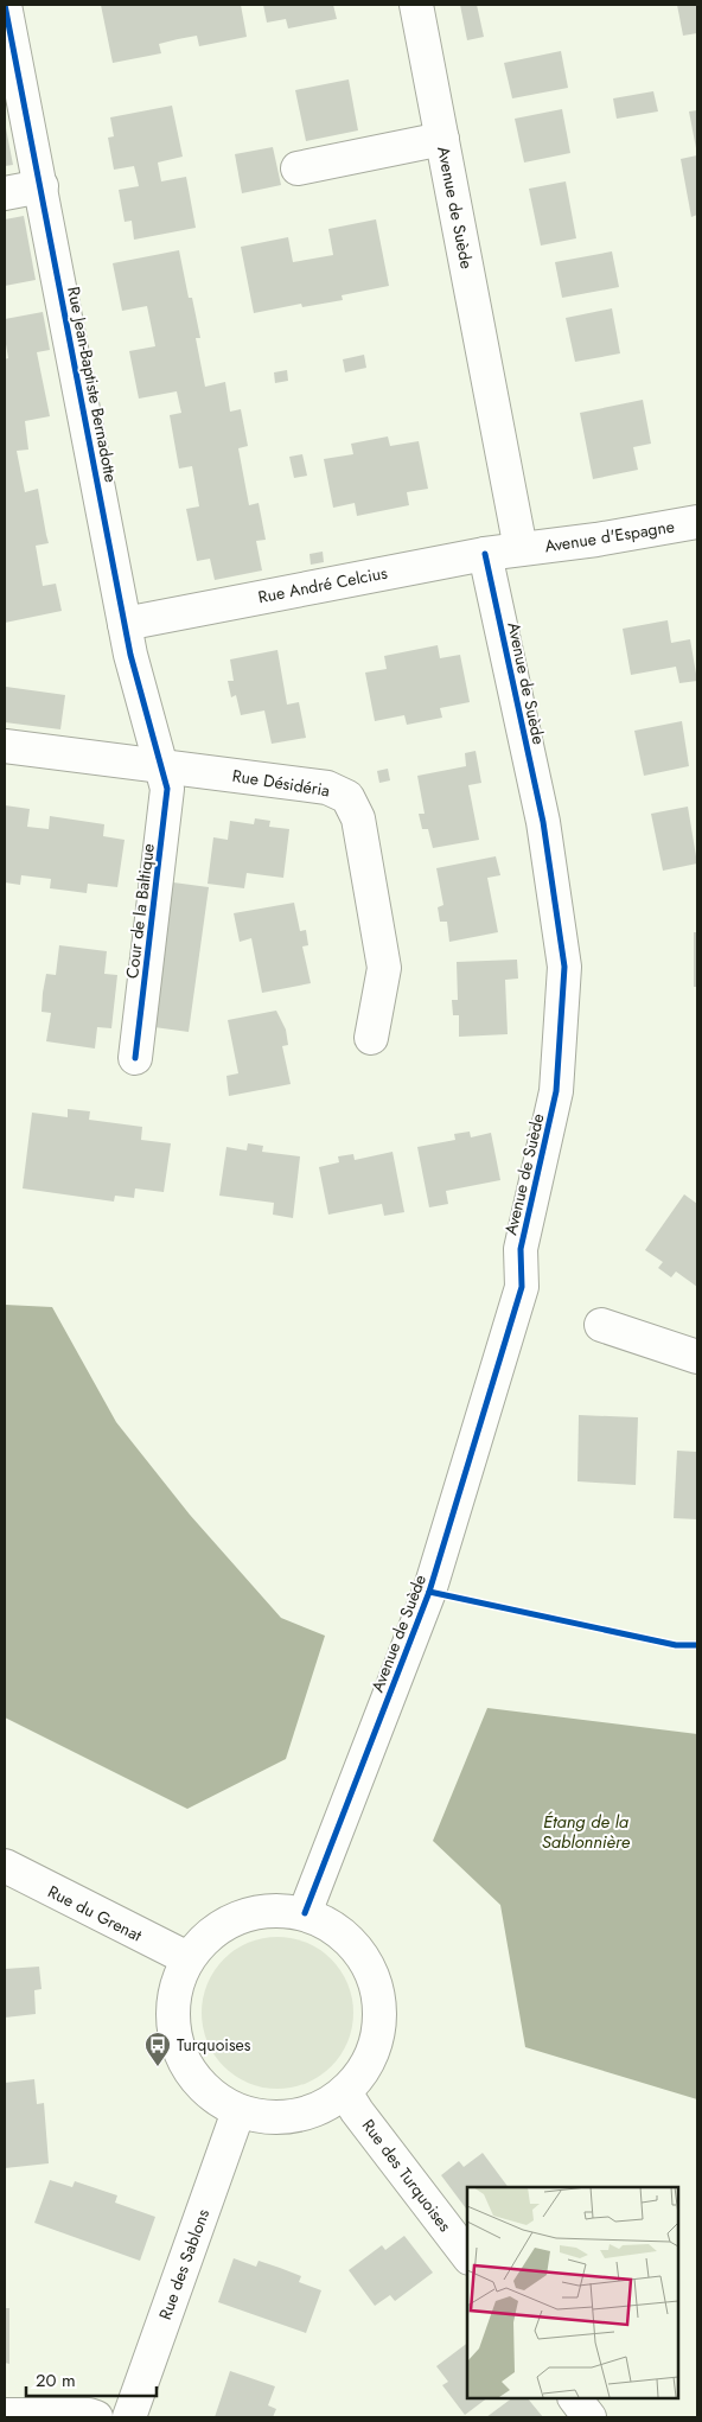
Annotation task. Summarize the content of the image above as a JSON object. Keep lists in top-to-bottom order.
{
  "streets": {
    "street": [
      "Avenue de Suède",
      "Rue Jean-Baptiste Bernadotte",
      "Avenue d'Espagne",
      "Rue André Celcius",
      "Rue Désidéria",
      "Cour de la Baltique",
      "Rue du Grenat",
      "Rue des Turquoises",
      "Rue des Sablons"
    ]
  },
  "crossings": [
    ["Avenue de Suède", "Avenue d'Espagne"],
    ["Avenue de Suède", "Rue André Celcius"],
    ["Avenue de Suède", "Rue du Grenat"],
    ["Avenue de Suède", "Rue des Turquoises"],
    ["Avenue de Suède", "Rue des Sablons"],
    ["Rue Jean-Baptiste Bernadotte", "Rue André Celcius"],
    ["Rue Jean-Baptiste Bernadotte", "Rue Désidéria"],
    ["Rue Jean-Baptiste Bernadotte", "Cour de la Baltique"],
    ["Avenue d'Espagne", "Rue André Celcius"],
    ["Rue Désidéria", "Cour de la Baltique"],
    ["Rue du Grenat", "Rue des Turquoises"],
    ["Rue du Grenat", "Rue des Sablons"],
    ["Rue des Turquoises", "Rue des Sablons"]
  ],
  "water": ["Étang de la Sablonnière"],
  "places": {
    "bus stop": ["Turquoises"]
  },
  "scale_bar": "20 m"
}
